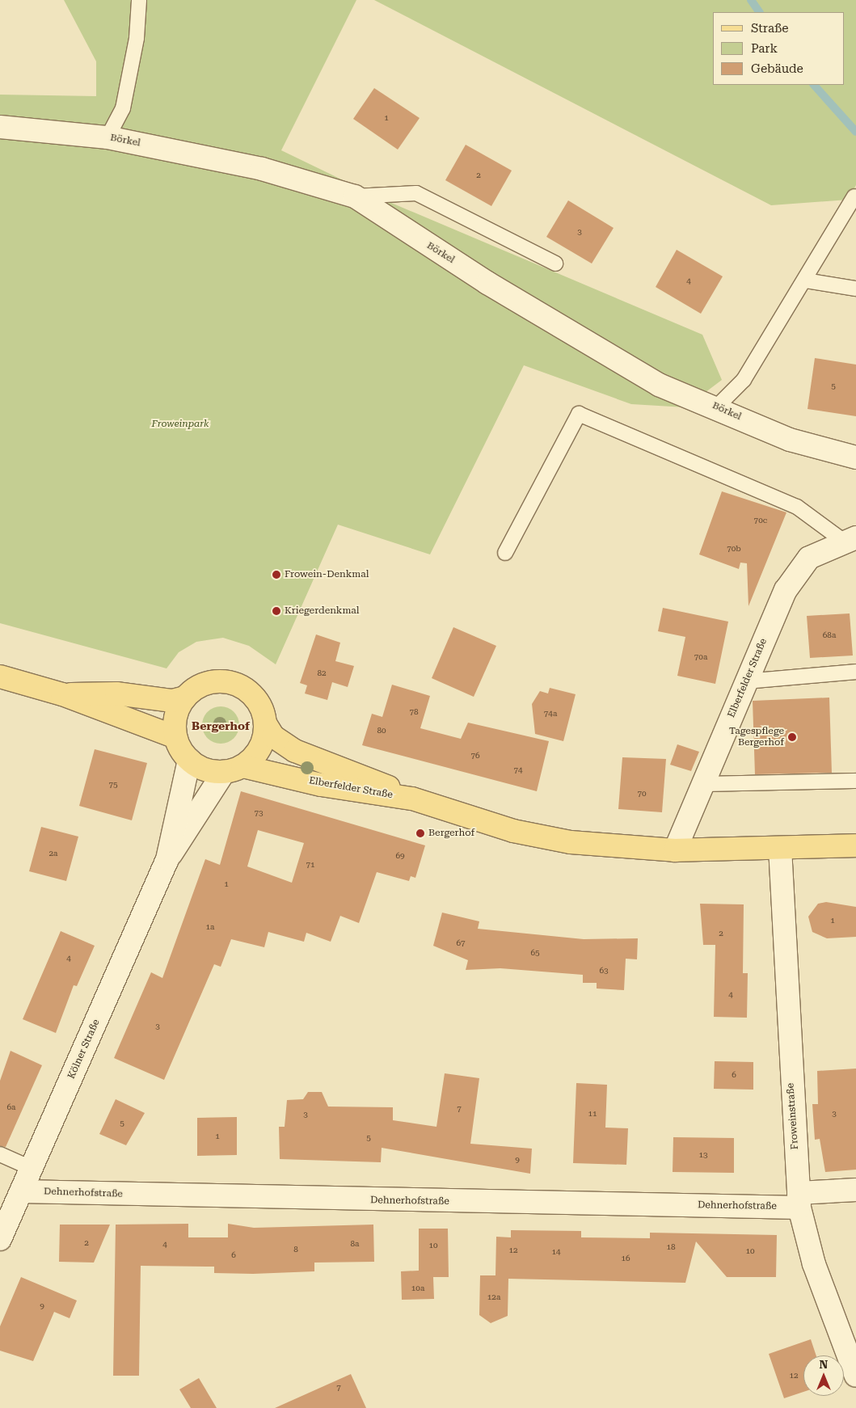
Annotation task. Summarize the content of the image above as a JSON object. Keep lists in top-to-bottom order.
{
  "streets": {
    "main road": ["Elberfelder Straße"],
    "street": [
      "Börkel",
      "Kölner Straße",
      "Froweinstraße",
      "Dehnerhofstraße"
    ]
  },
  "crossings": [
    ["Elberfelder Straße", "Kölner Straße"],
    ["Elberfelder Straße", "Froweinstraße"],
    ["Kölner Straße", "Dehnerhofstraße"],
    ["Froweinstraße", "Dehnerhofstraße"]
  ],
  "districts": ["Bergerhof"],
  "parks": ["Froweinpark"],
  "places": [
    "Frowein-Denkmal",
    "Kriegerdenkmal",
    "Tagespflege Bergerhof",
    "Bergerhof"
  ],
  "house_numbers": [
    "1",
    "2",
    "3",
    "4",
    "5",
    "70c",
    "70b",
    "68a",
    "70a",
    "82",
    "78",
    "74a",
    "80",
    "76",
    "74",
    "75",
    "70",
    "73",
    "2a",
    "69",
    "71",
    "1",
    "1",
    "1a",
    "2",
    "67",
    "65",
    "4",
    "63",
    "4",
    "3",
    "6",
    "6a",
    "7",
    "11",
    "3",
    "3",
    "5",
    "1",
    "5",
    "13",
    "9",
    "2",
    "8a",
    "4",
    "10",
    "18",
    "8",
    "12",
    "10",
    "14",
    "6",
    "16",
    "10a",
    "12a",
    "9",
    "12",
    "7"
  ],
  "legend": ["Straße", "Park", "Gebäude"],
  "north": "top"
}
